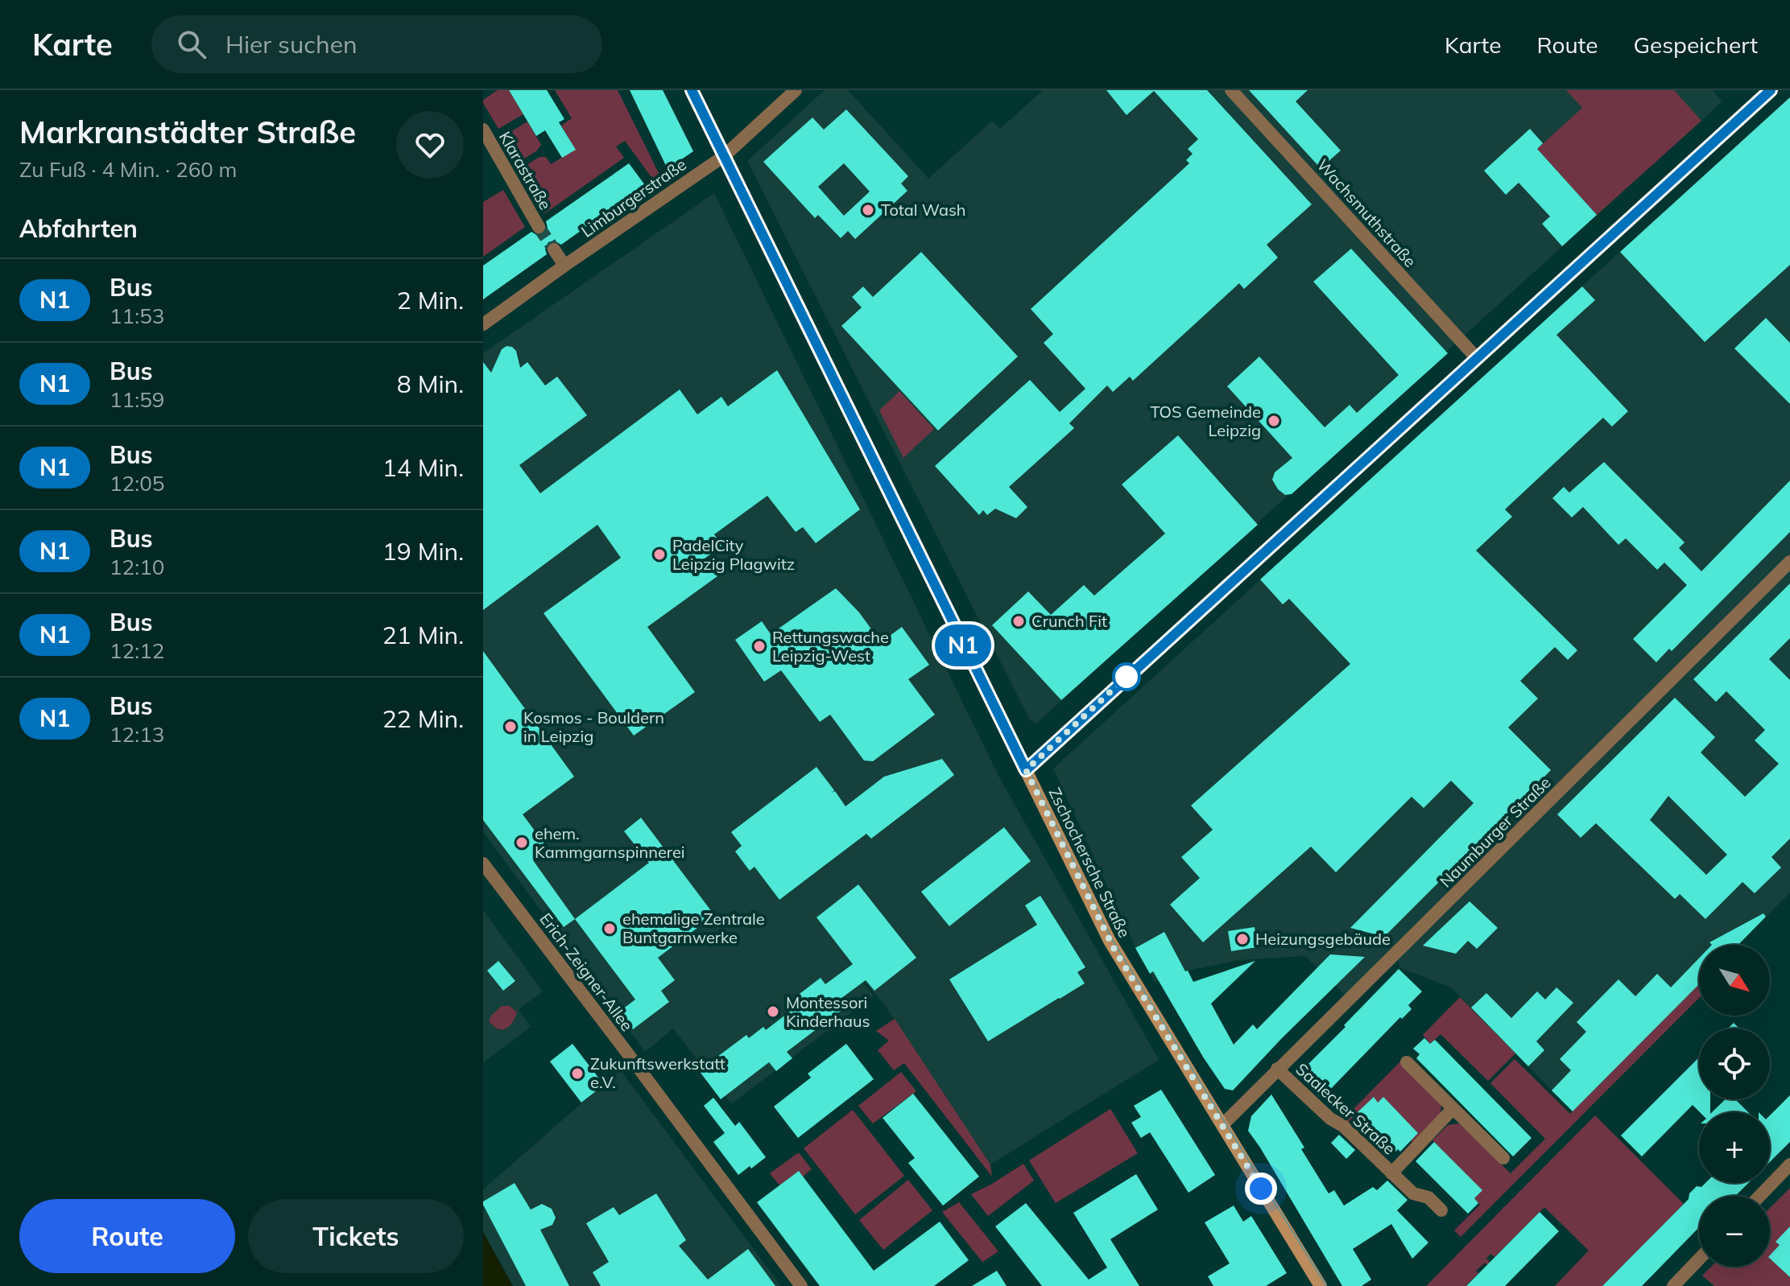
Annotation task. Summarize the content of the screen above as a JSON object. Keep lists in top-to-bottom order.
{
  "streets": {
    "main road": ["Zschochersche Straße"],
    "street": [
      "Klarastraße",
      "Limburgerstraße",
      "Wachsmuthstraße",
      "Naumburger Straße",
      "Erich-Zeigner-Allee",
      "Saalecker Straße"
    ]
  },
  "crossings": [
    ["Limburgerstraße", "Zschochersche Straße"],
    ["Naumburger Straße", "Zschochersche Straße"],
    ["Naumburger Straße", "Saalecker Straße"]
  ],
  "places": [
    "Total Wash",
    "TOS Gemeinde Leipzig",
    "PadelCity Leipzig Plagwitz",
    "Crunch Fit",
    "Rettungswache Leipzig-West",
    "Kosmos - Bouldern in Leipzig",
    "ehem. Kammgarnspinnerei",
    "ehemalige Zentrale Buntgarnwerke",
    "Heizungsgebäude",
    "Montessori Kinderhaus",
    "Zukunftswerkstatt e.V."
  ],
  "lines": ["bus line N1"],
  "north": "bottom right",
  "page": {
    "header": "Karte",
    "search": "Hier suchen",
    "nav": ["Karte", "Route", "Gespeichert"],
    "heading": [
      ["Markranstädter Straße", "Zu Fuß · 4 Min. · 260 m"],
      "Abfahrten"
    ],
    "on_map": "N1",
    "list": [
      {
        "mark": "N1",
        "name": "Bus",
        "note": "11:53",
        "value": "2 Min."
      },
      {
        "mark": "N1",
        "name": "Bus",
        "note": "11:59",
        "value": "8 Min."
      },
      {
        "mark": "N1",
        "name": "Bus",
        "note": "12:05",
        "value": "14 Min."
      },
      {
        "mark": "N1",
        "name": "Bus",
        "note": "12:10",
        "value": "19 Min."
      },
      {
        "mark": "N1",
        "name": "Bus",
        "note": "12:12",
        "value": "21 Min."
      },
      {
        "mark": "N1",
        "name": "Bus",
        "note": "12:13",
        "value": "22 Min."
      }
    ],
    "map_buttons": ["+", "−"],
    "buttons": ["Route", "Tickets"]
  }
}
